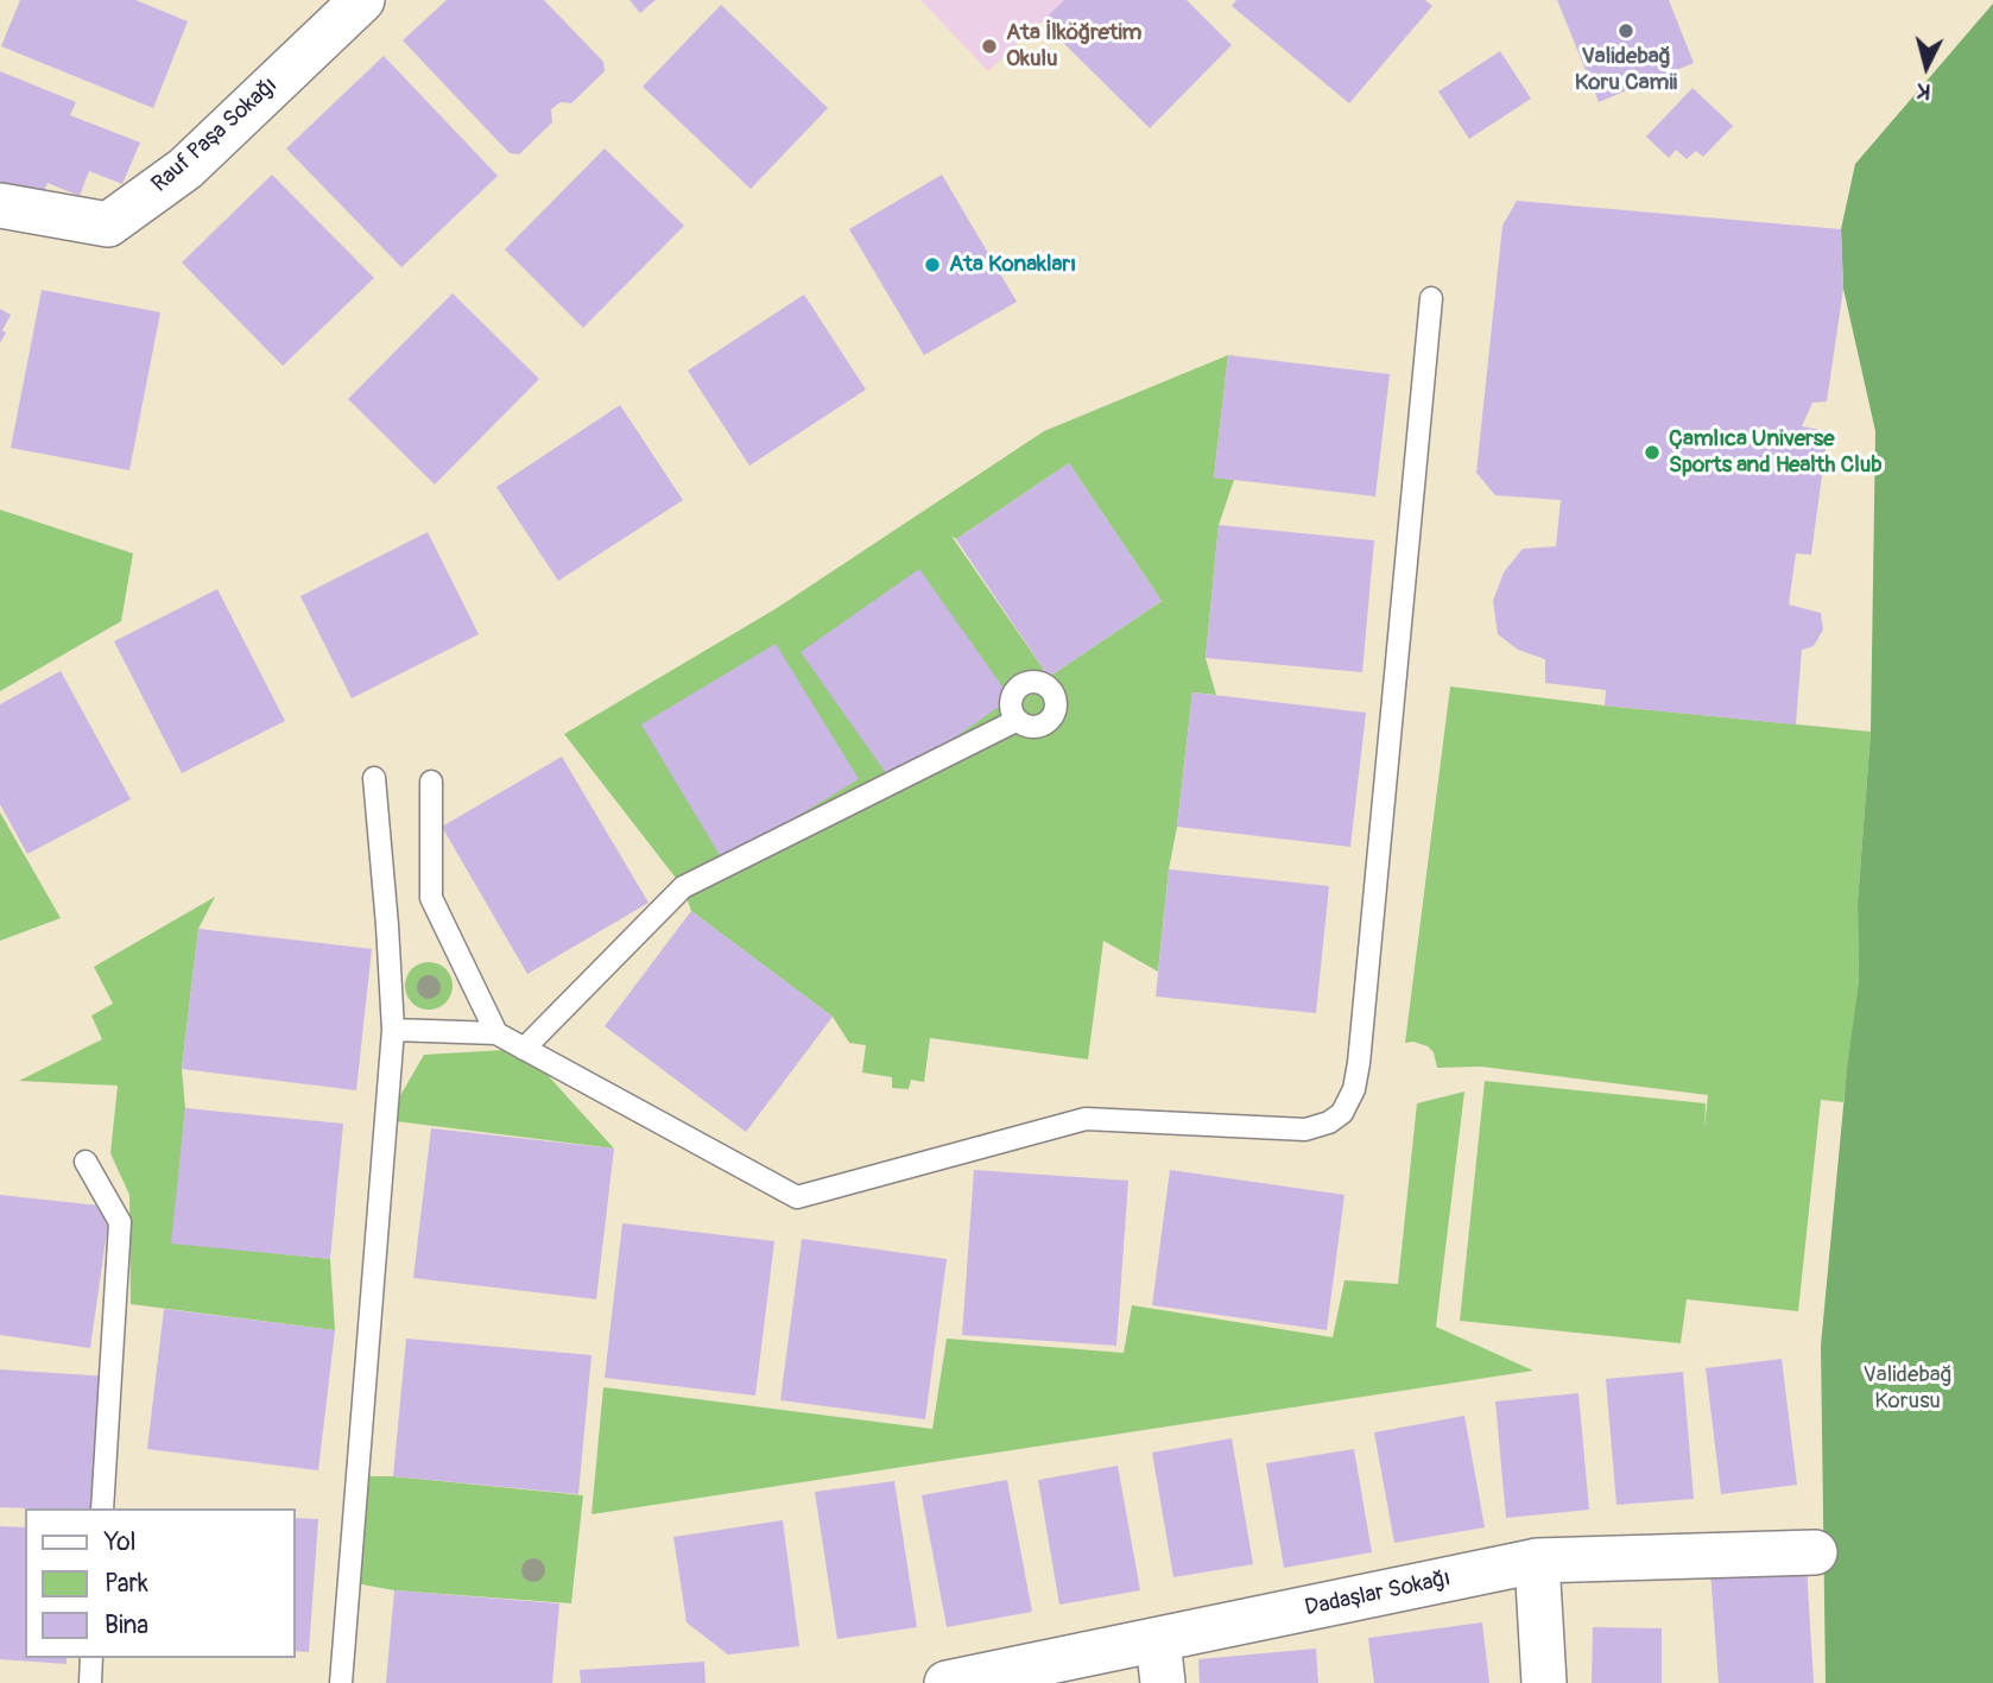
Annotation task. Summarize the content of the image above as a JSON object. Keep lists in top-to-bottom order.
{
  "streets": {
    "street": ["Rauf Paşa Sokağı", "Dadaşlar Sokağı"]
  },
  "parks": ["Validebağ Korusu"],
  "places": [
    "Validebağ Koru Camii",
    "Ata İlköğretim Okulu",
    "Ata Konakları",
    "Çamlıca Universe Sports and Health Club"
  ],
  "legend": ["Yol", "Park", "Bina"],
  "north": "bottom"
}
